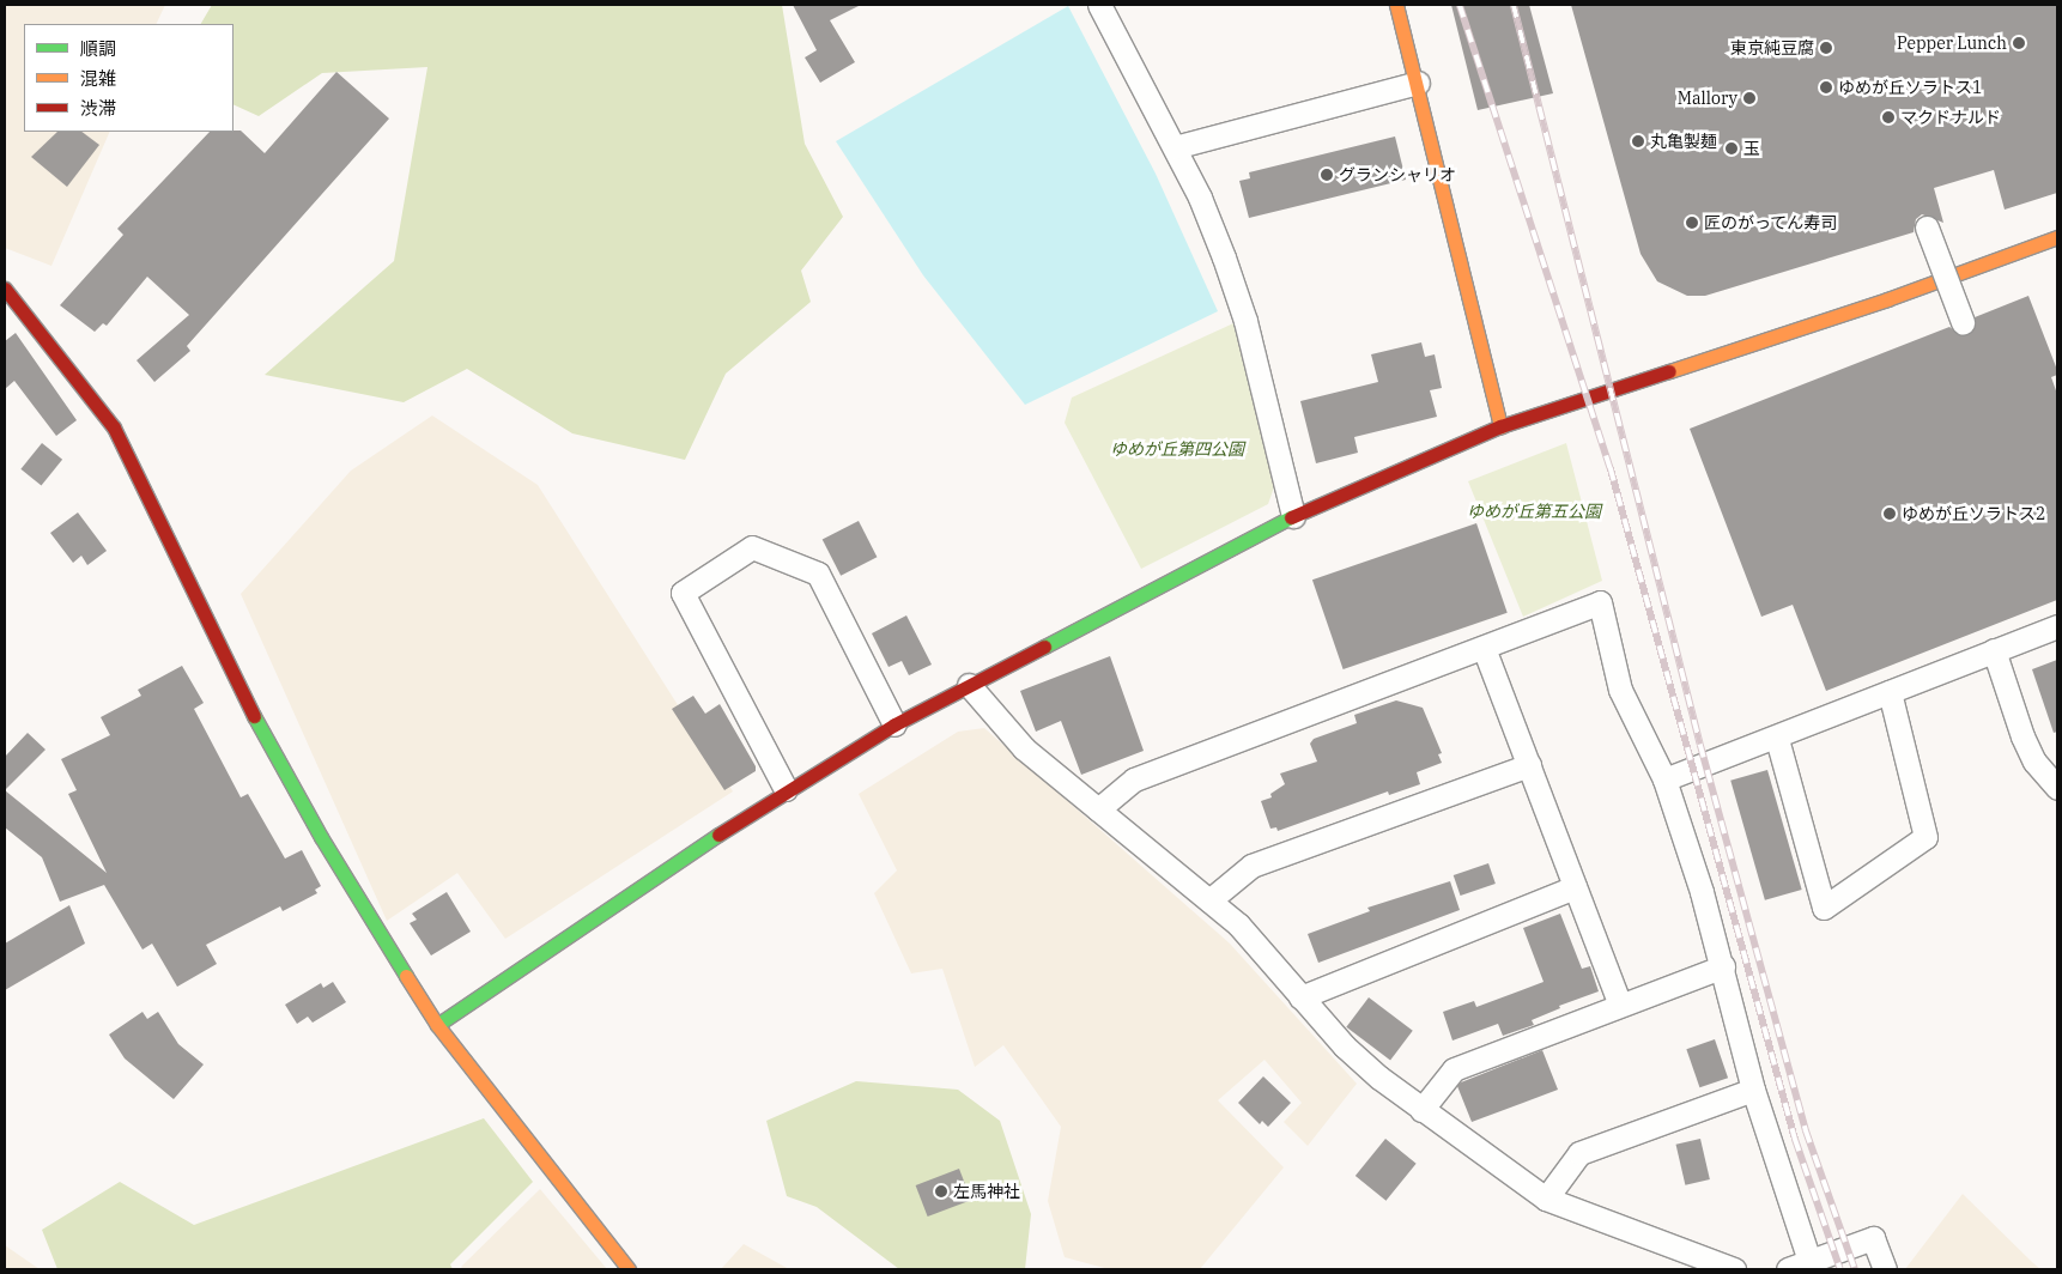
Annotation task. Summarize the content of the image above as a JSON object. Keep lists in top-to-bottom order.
{
  "parks": ["ゆめが丘第四公園", "ゆめが丘第五公園"],
  "places": [
    "Pepper Lunch",
    "東京純豆腐",
    "ゆめが丘ソラトス1",
    "Mallory",
    "マクドナルド",
    "丸亀製麺",
    "玉",
    "グランシャリオ",
    "匠のがってん寿司",
    "ゆめが丘ソラトス2",
    "左馬神社"
  ],
  "legend": ["順調", "混雑", "渋滞"]
}
